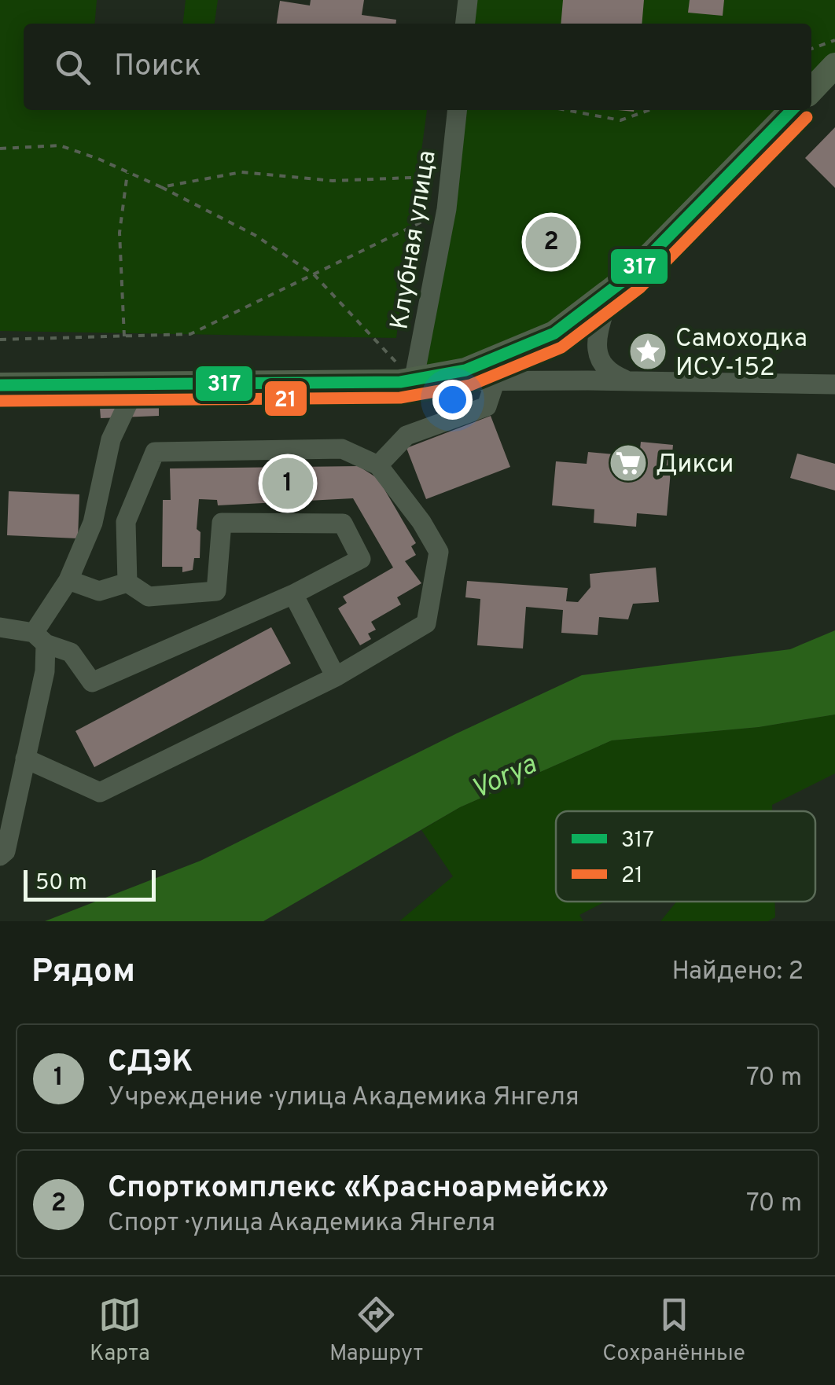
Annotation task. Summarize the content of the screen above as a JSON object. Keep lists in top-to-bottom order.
{
  "streets": {
    "street": ["Клубная улица"]
  },
  "water": ["Vorya"],
  "places": {
    "place": ["Самоходка ИСУ-152"],
    "supermarket": ["Дикси"]
  },
  "lines": ["transit line 317", "transit line 21"],
  "legend": ["317", "21"],
  "scale_bar": "50 m",
  "page": {
    "search": "Поиск",
    "pins": ["2", "1"],
    "scale": "50 m",
    "heading": ["Рядом", "Найдено: 2"],
    "list": [
      {
        "mark": "1",
        "name": "СДЭК",
        "note": "Учреждение · улица Академика Янгеля",
        "value": "70 m"
      },
      {
        "mark": "2",
        "name": "Спорткомплекс «Красноармейск»",
        "note": "Спорт · улица Академика Янгеля",
        "value": "70 m"
      }
    ],
    "nav": ["Карта", "Маршрут", "Сохранённые"]
  }
}
